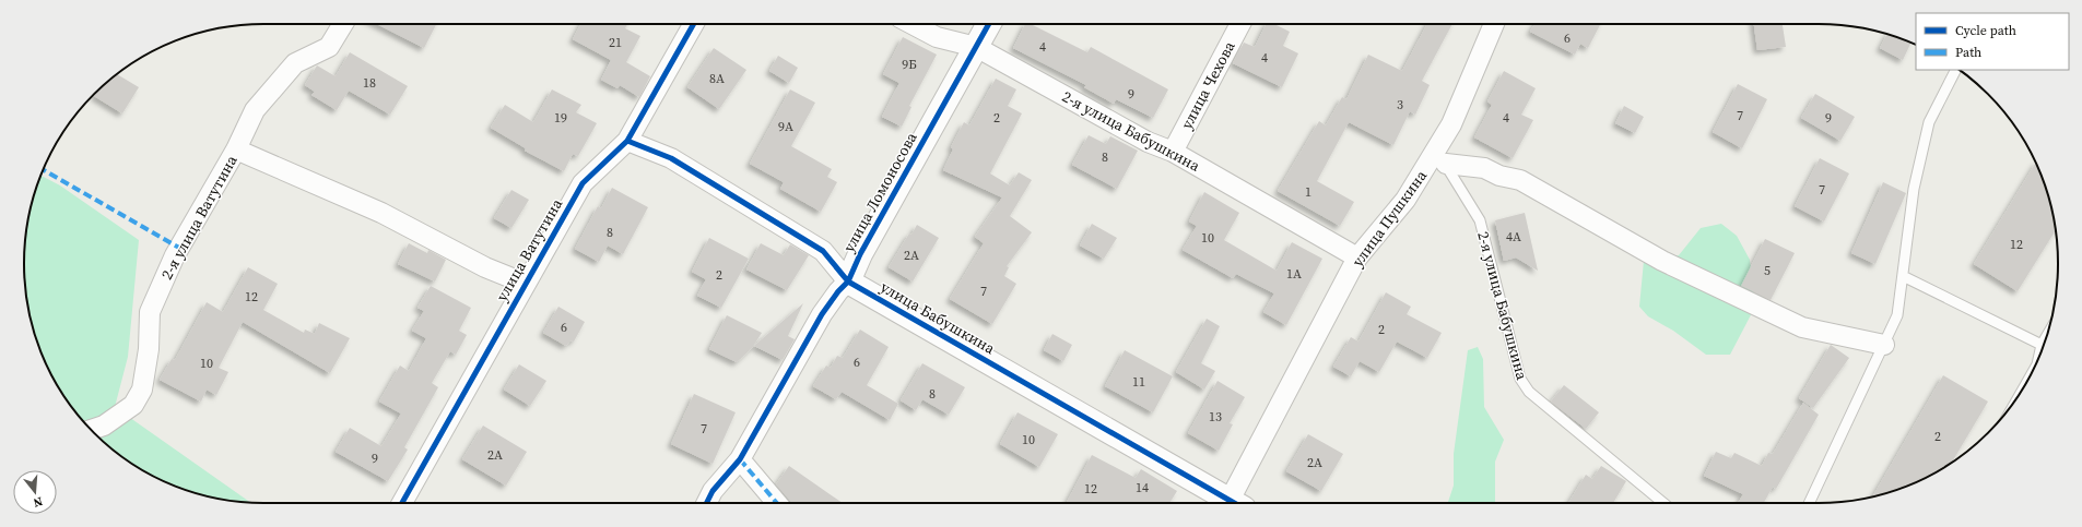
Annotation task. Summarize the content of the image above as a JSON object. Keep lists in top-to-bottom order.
{
  "streets": {
    "street": [
      "улица Чехова",
      "2-я улица Бабушкина",
      "улица Ломоносова",
      "2-я улица Ватутина",
      "улица Пушкина",
      "улица Ватутина",
      "улица Бабушкина"
    ]
  },
  "crossings": [
    ["улица Чехова", "2-я улица Бабушкина"],
    ["2-я улица Бабушкина", "улица Ломоносова"],
    ["2-я улица Бабушкина", "улица Пушкина"],
    ["улица Ломоносова", "улица Бабушкина"],
    ["улица Ватутина", "улица Бабушкина"]
  ],
  "house_numbers": [
    "6",
    "21",
    "4",
    "4",
    "9Б",
    "8А",
    "18",
    "9",
    "3",
    "7",
    "19",
    "2",
    "4",
    "9",
    "9А",
    "8",
    "7",
    "1",
    "8",
    "4А",
    "10",
    "12",
    "2А",
    "5",
    "1А",
    "2",
    "7",
    "12",
    "6",
    "2",
    "6",
    "10",
    "11",
    "8",
    "13",
    "7",
    "2",
    "10",
    "2А",
    "9",
    "2А",
    "14",
    "12"
  ],
  "legend": ["Cycle path", "Path"],
  "north": "bottom"
}
